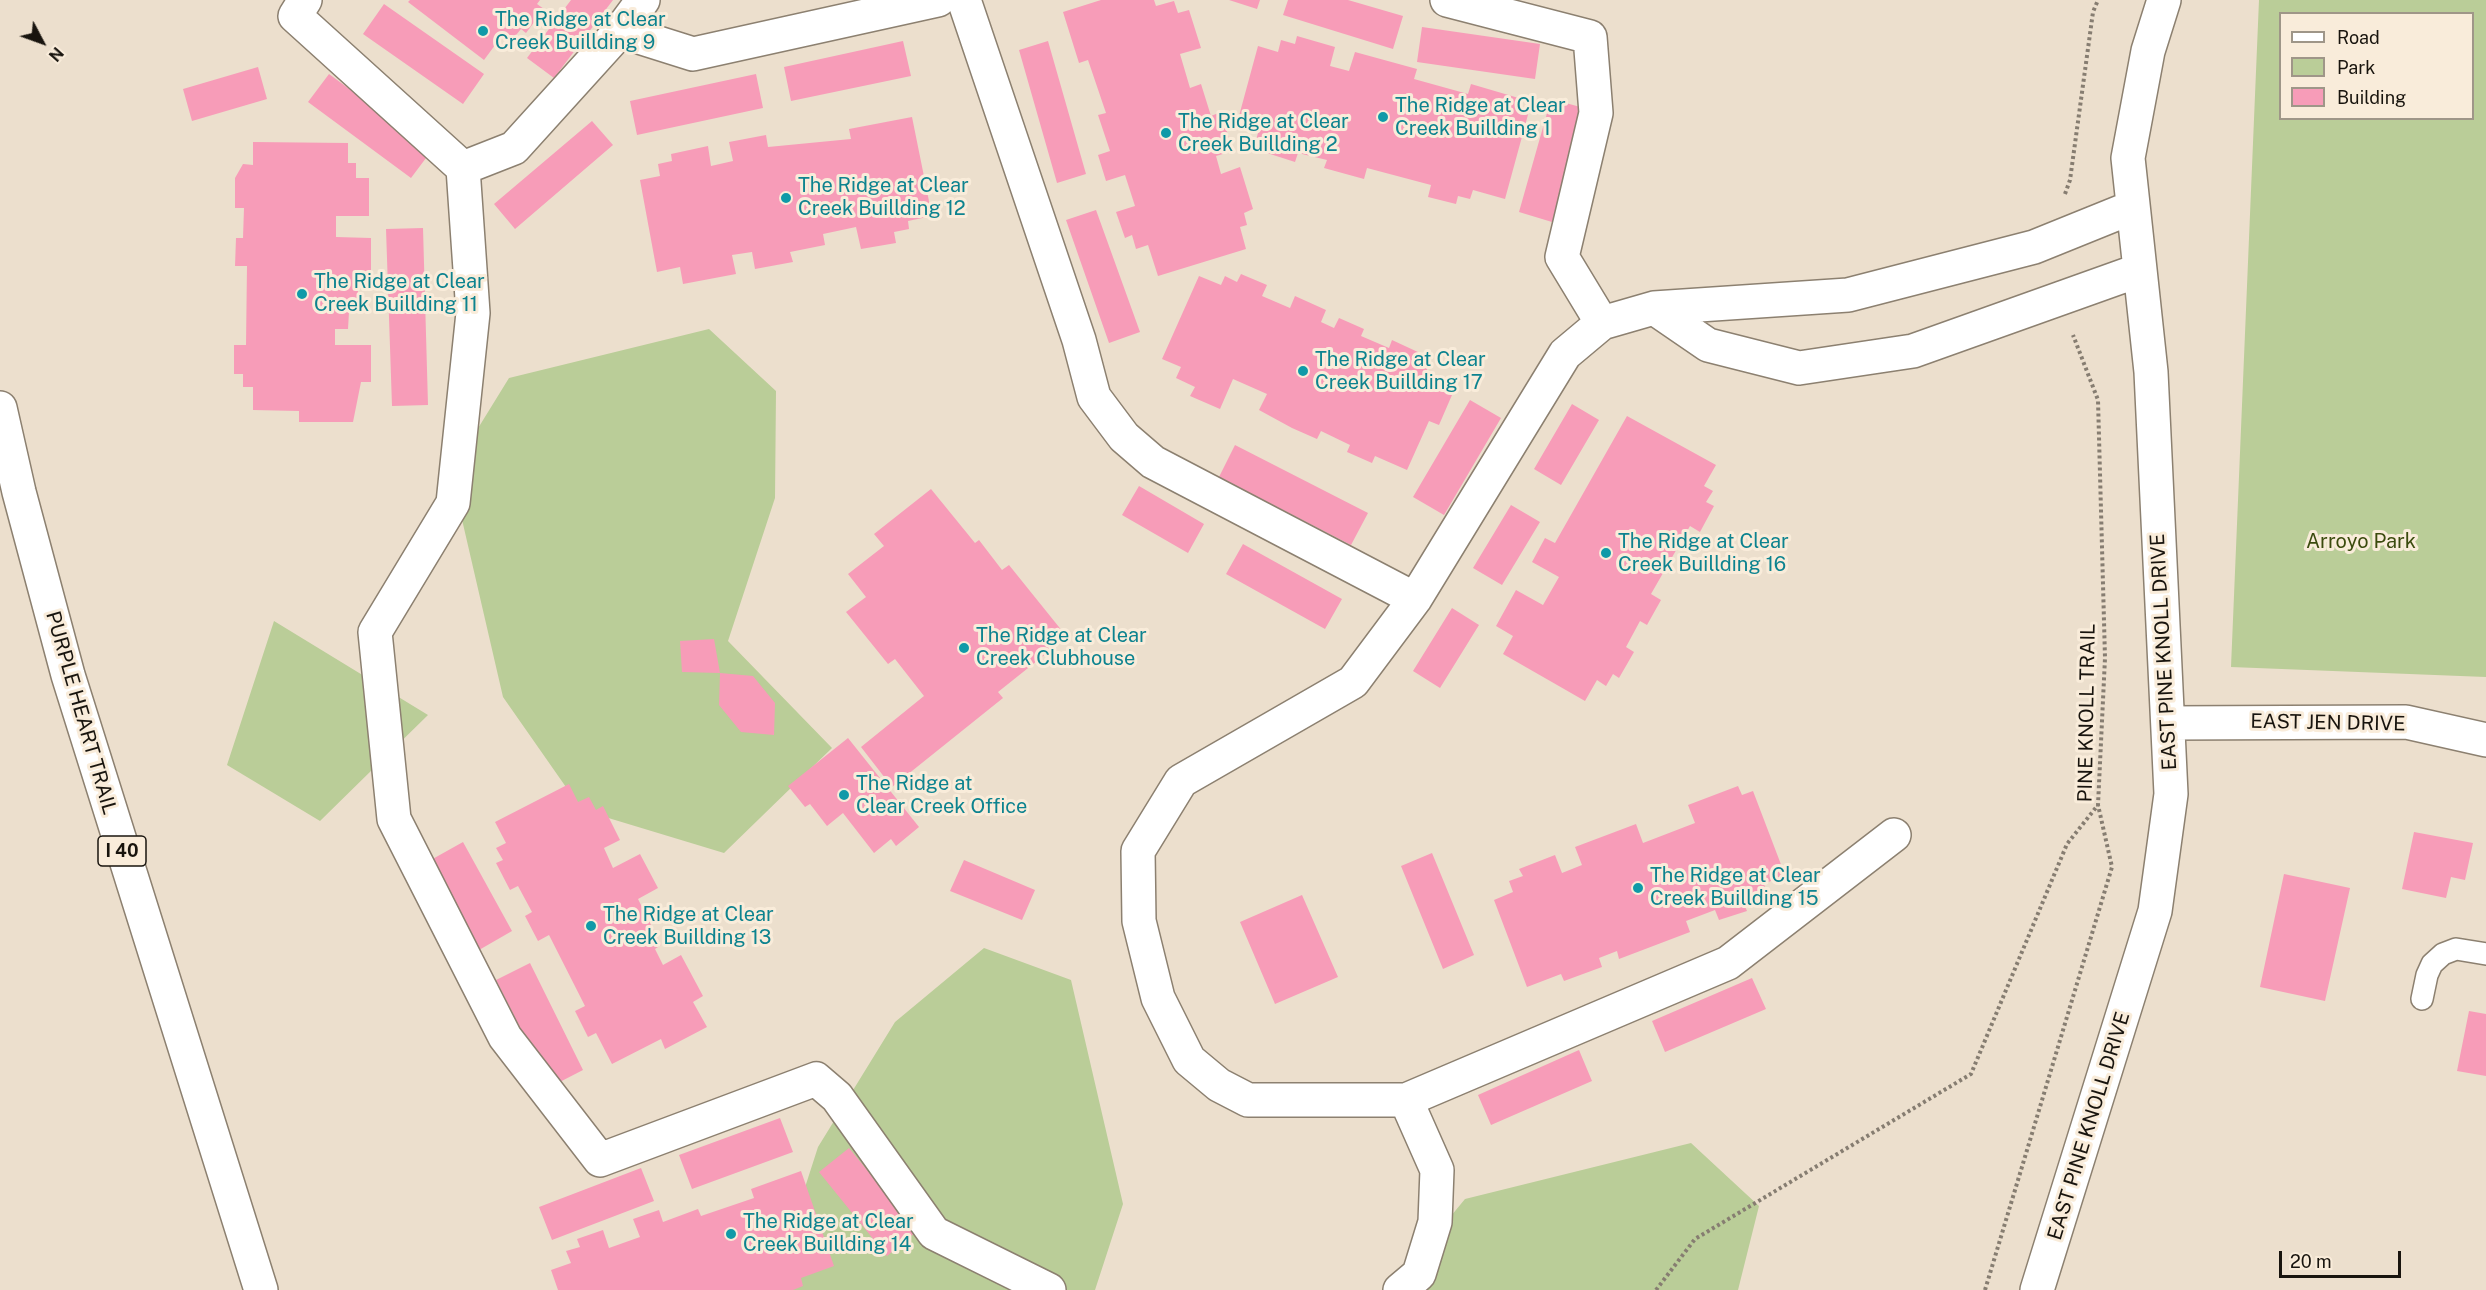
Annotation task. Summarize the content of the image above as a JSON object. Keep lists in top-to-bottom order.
{
  "streets": {
    "main road": [
      "EAST PINE KNOLL DRIVE",
      "PURPLE HEART TRAIL",
      "EAST JEN DRIVE",
      "I 40"
    ],
    "path": ["PINE KNOLL TRAIL"]
  },
  "crossings": [
    ["EAST PINE KNOLL DRIVE", "EAST JEN DRIVE"]
  ],
  "parks": ["Arroyo Park"],
  "places": [
    "The Ridge at Clear Creek Buillding 9",
    "The Ridge at Clear Creek Buillding 1",
    "The Ridge at Clear Creek Buillding 2",
    "The Ridge at Clear Creek Buillding 12",
    "The Ridge at Clear Creek Buillding 11",
    "The Ridge at Clear Creek Buillding 17",
    "The Ridge at Clear Creek Buillding 16",
    "The Ridge at Clear Creek Clubhouse",
    "The Ridge at Clear Creek Office",
    "The Ridge at Clear Creek Buillding 15",
    "The Ridge at Clear Creek Buillding 13",
    "The Ridge at Clear Creek Buillding 14"
  ],
  "legend": ["Road", "Park", "Building"],
  "scale_bar": "20 m",
  "north": "bottom right"
}
